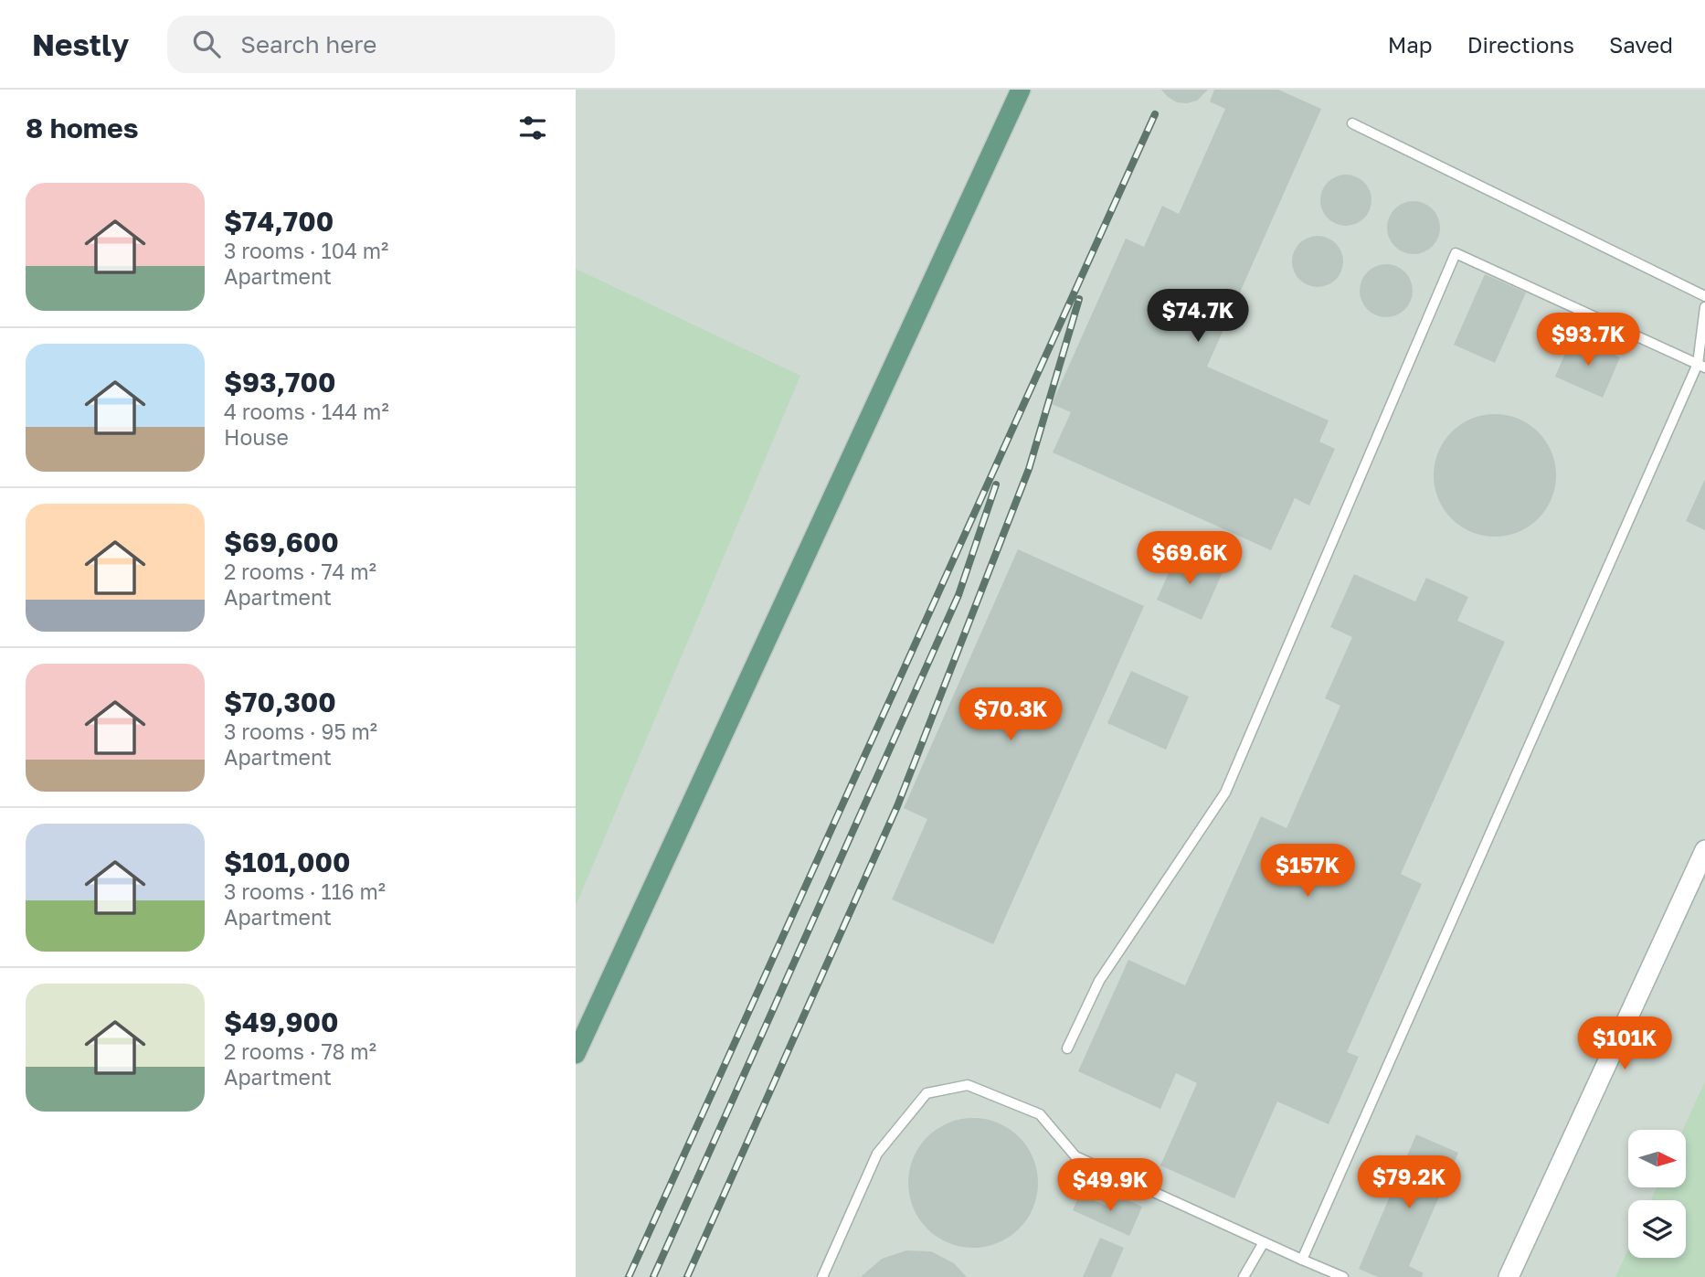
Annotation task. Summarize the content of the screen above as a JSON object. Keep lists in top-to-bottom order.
{
  "north": "right",
  "page": {
    "header": "Nestly",
    "search": "Search here",
    "nav": ["Map", "Directions", "Saved"],
    "heading": "8 homes",
    "list": [
      {
        "name": "$74,700",
        "note": "3 rooms · 104 m² · Apartment"
      },
      {
        "name": "$93,700",
        "note": "4 rooms · 144 m² · House"
      },
      {
        "name": "$69,600",
        "note": "2 rooms · 74 m² · Apartment"
      },
      {
        "name": "$70,300",
        "note": "3 rooms · 95 m² · Apartment"
      },
      {
        "name": "$101,000",
        "note": "3 rooms · 116 m² · Apartment"
      },
      {
        "name": "$49,900",
        "note": "2 rooms · 78 m² · Apartment"
      }
    ],
    "price": [
      "$74.7K",
      "$93.7K",
      "$69.6K",
      "$70.3K",
      "$157K",
      "$101K",
      "$79.2K",
      "$49.9K"
    ]
  }
}
